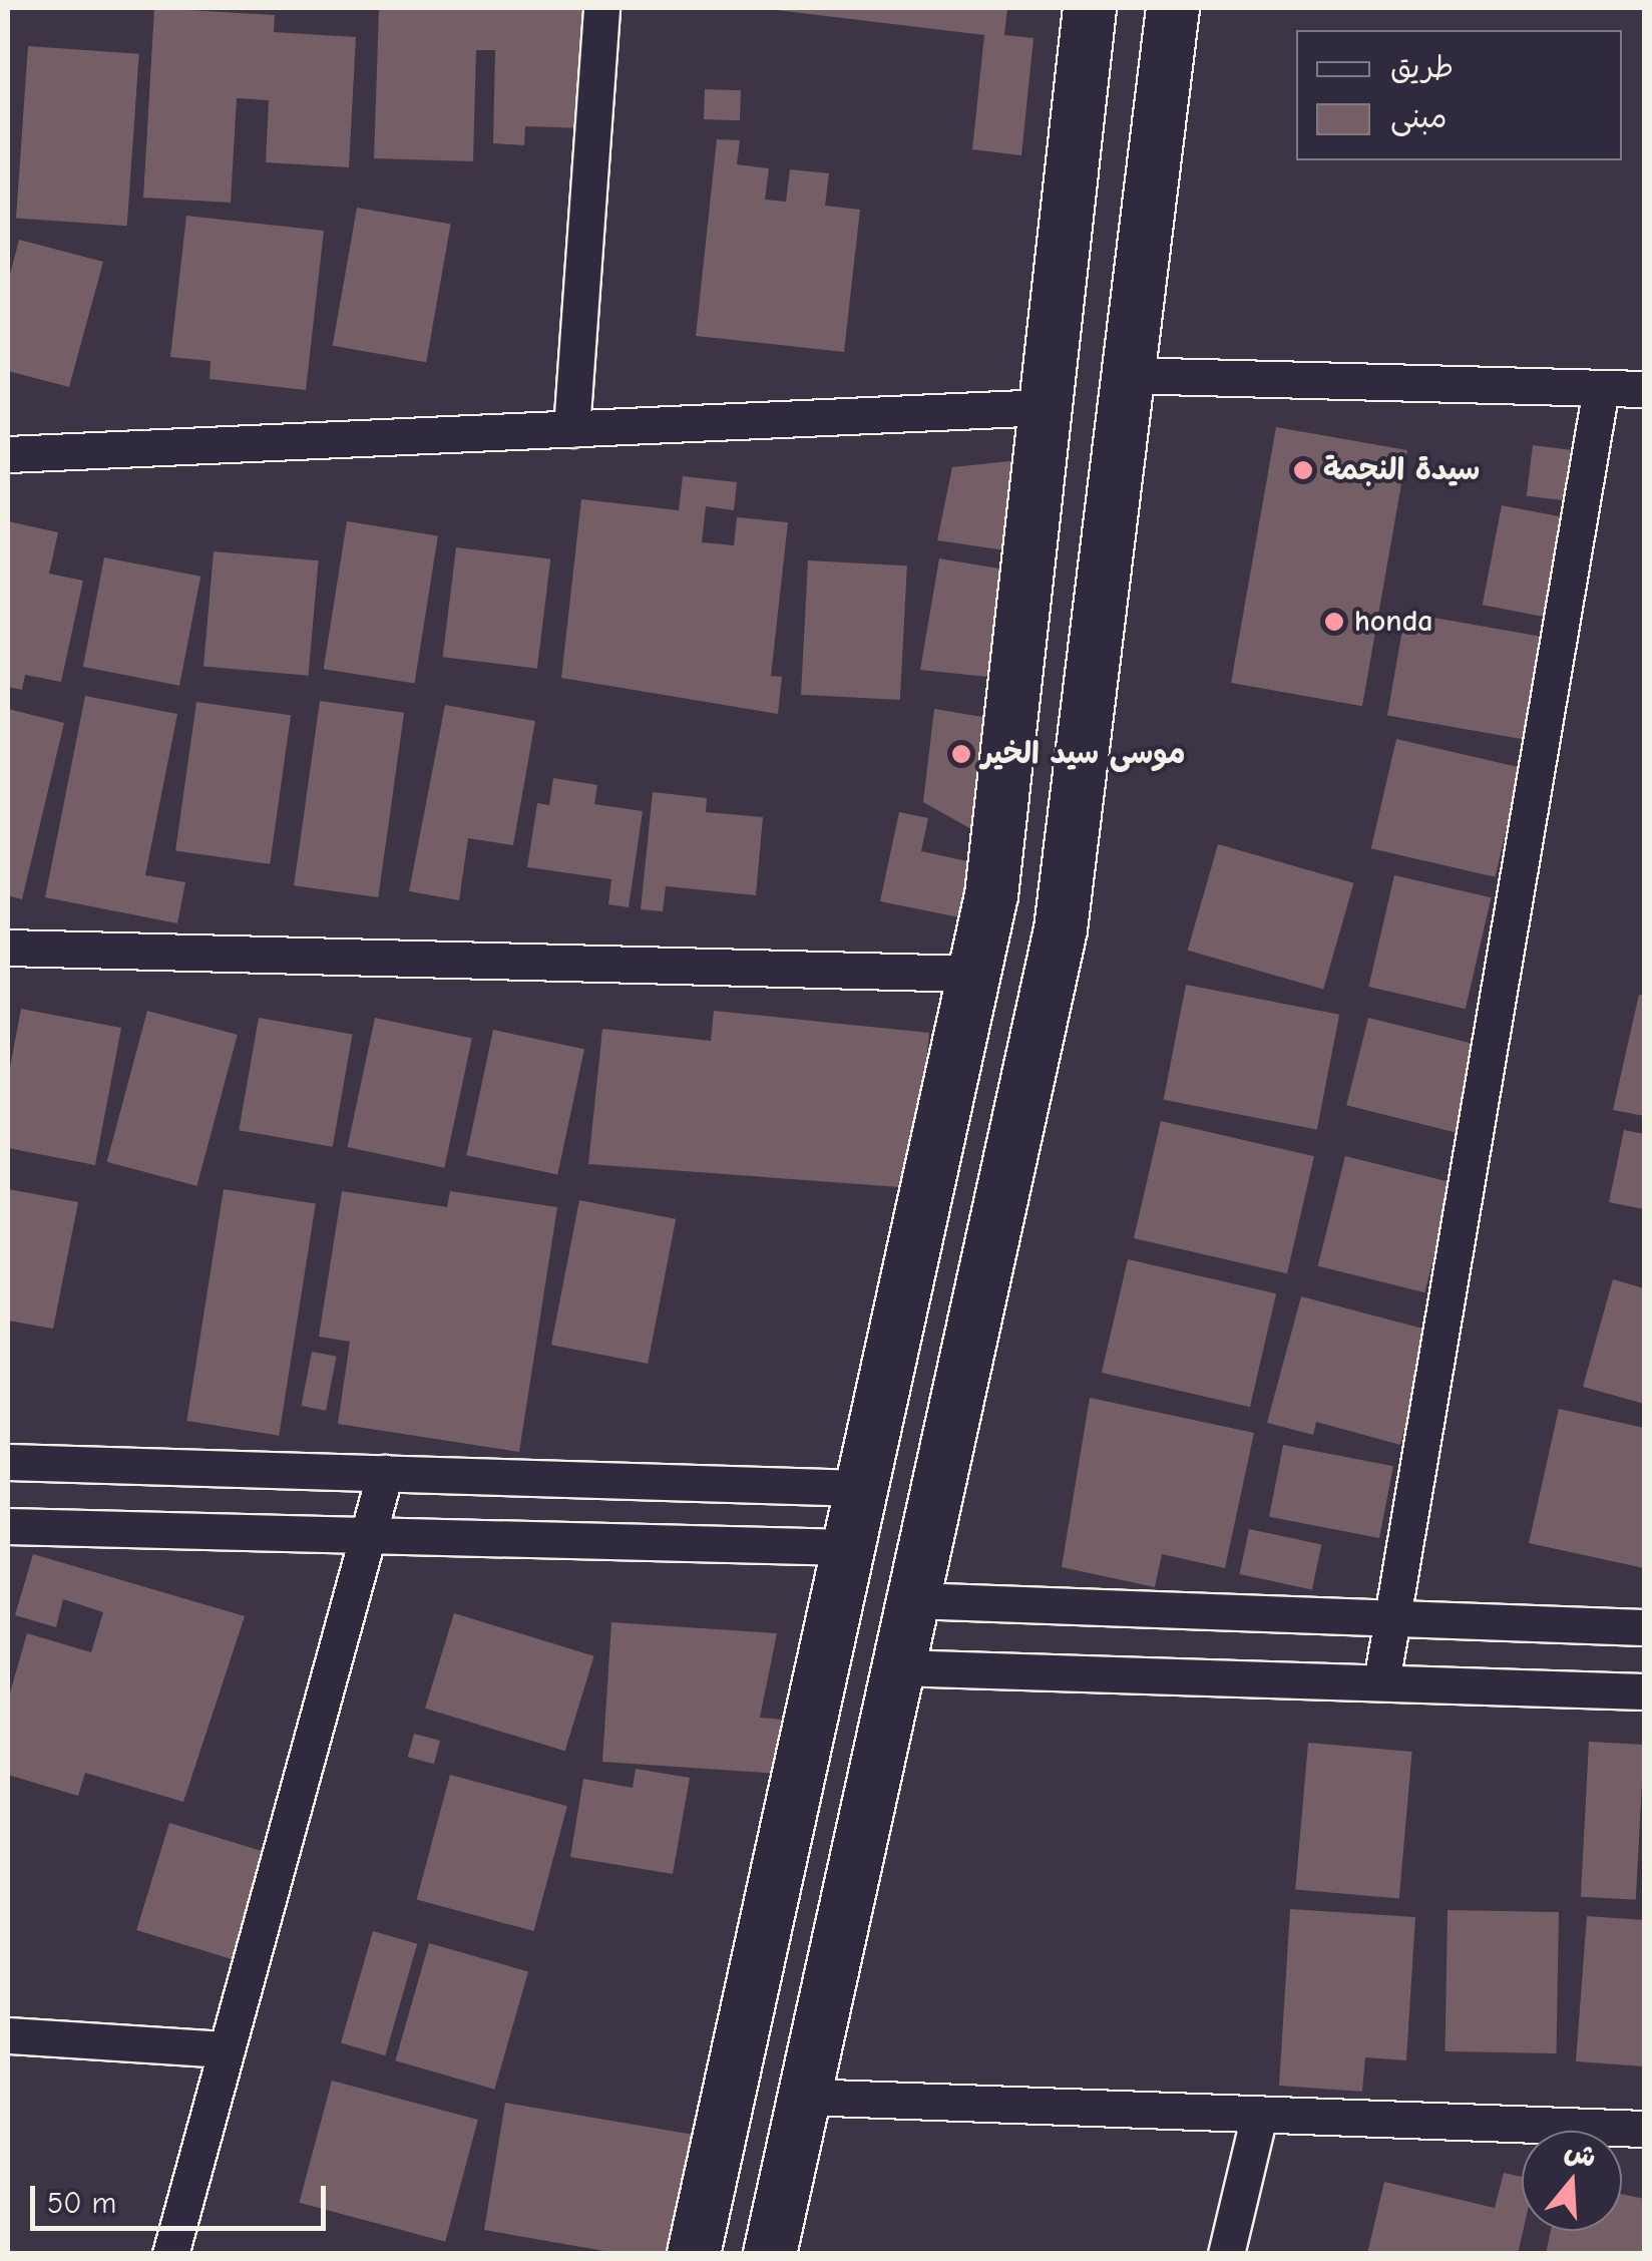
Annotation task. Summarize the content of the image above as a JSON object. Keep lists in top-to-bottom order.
{
  "places": ["سيدة النجمة", "honda", "موسى سيد الخير"],
  "legend": ["طريق", "مبنى"],
  "scale_bar": "50 m",
  "north": "top"
}
